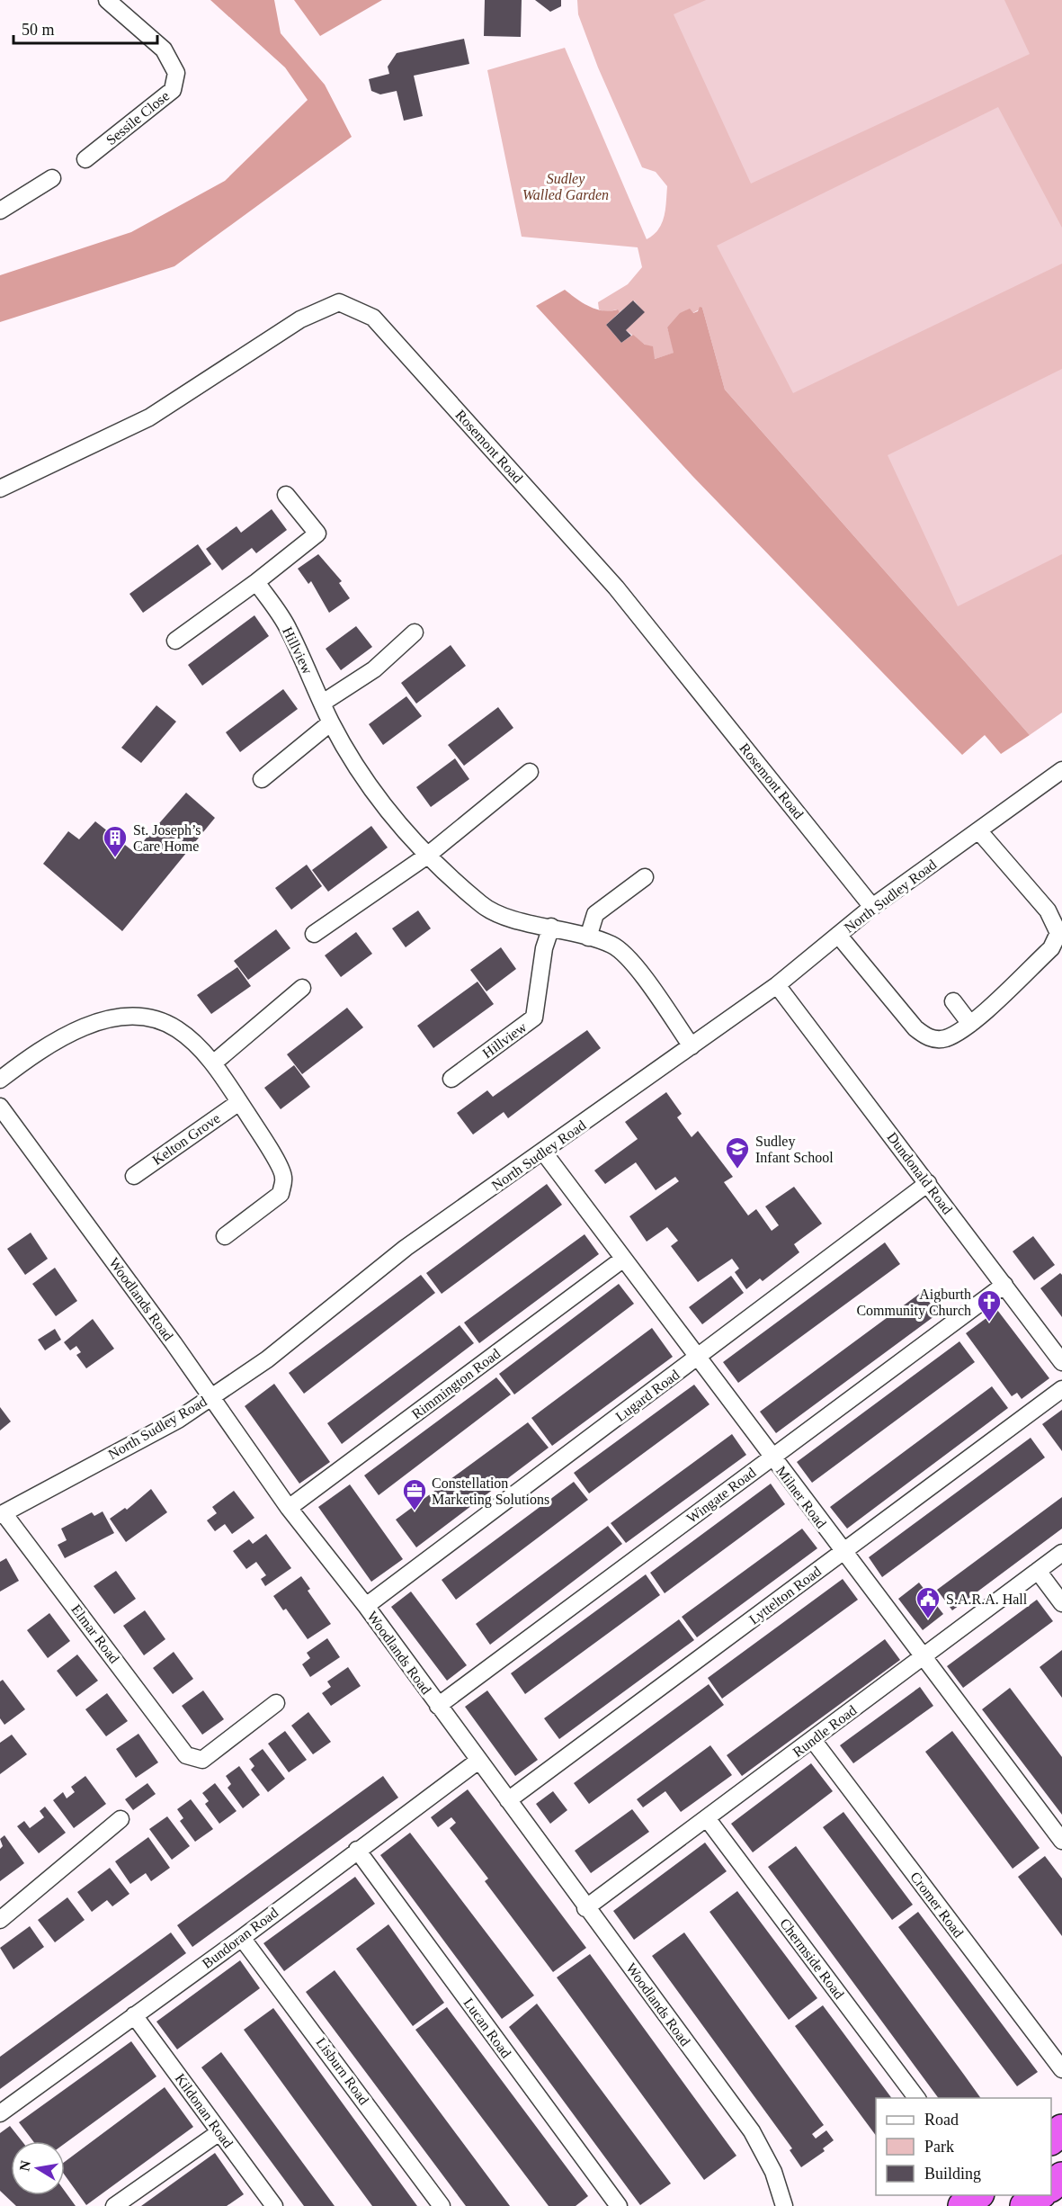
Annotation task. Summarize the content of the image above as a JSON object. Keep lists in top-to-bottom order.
{
  "streets": {
    "street": [
      "Sessile Close",
      "Rosemont Road",
      "Hillview",
      "North Sudley Road",
      "Kelton Grove",
      "Dundonald Road",
      "Woodlands Road",
      "Rimmington Road",
      "Lugard Road",
      "Wingate Road",
      "Milner Road",
      "Lyttelton Road",
      "Elmar Road",
      "Rundle Road",
      "Cromer Road",
      "Bundoran Road",
      "Chermside Road",
      "Lucan Road",
      "Lisburn Road",
      "Kildonan Road"
    ]
  },
  "crossings": [
    ["Rosemont Road", "North Sudley Road"],
    ["Hillview", "North Sudley Road"],
    ["North Sudley Road", "Dundonald Road"],
    ["North Sudley Road", "Woodlands Road"],
    ["North Sudley Road", "Milner Road"],
    ["North Sudley Road", "Elmar Road"],
    ["Dundonald Road", "Lugard Road"],
    ["Dundonald Road", "Wingate Road"],
    ["Woodlands Road", "Rimmington Road"],
    ["Woodlands Road", "Lugard Road"],
    ["Woodlands Road", "Wingate Road"],
    ["Woodlands Road", "Lyttelton Road"],
    ["Woodlands Road", "Rundle Road"],
    ["Woodlands Road", "Bundoran Road"],
    ["Rimmington Road", "Milner Road"],
    ["Lugard Road", "Milner Road"],
    ["Wingate Road", "Milner Road"],
    ["Milner Road", "Lyttelton Road"],
    ["Milner Road", "Rundle Road"],
    ["Rundle Road", "Cromer Road"],
    ["Rundle Road", "Chermside Road"],
    ["Bundoran Road", "Lucan Road"],
    ["Bundoran Road", "Lisburn Road"],
    ["Bundoran Road", "Kildonan Road"]
  ],
  "parks": ["Sudley Walled Garden"],
  "places": {
    "building": ["St. Joseph’s Care Home"],
    "school or university": ["Sudley Infant School"],
    "church": ["Aigburth Community Church"],
    "office": ["Constellation Marketing Solutions"],
    "public building": ["S.A.R.A. Hall"]
  },
  "legend": ["Road", "Park", "Building"],
  "scale_bar": "50 m",
  "north": "left"
}
